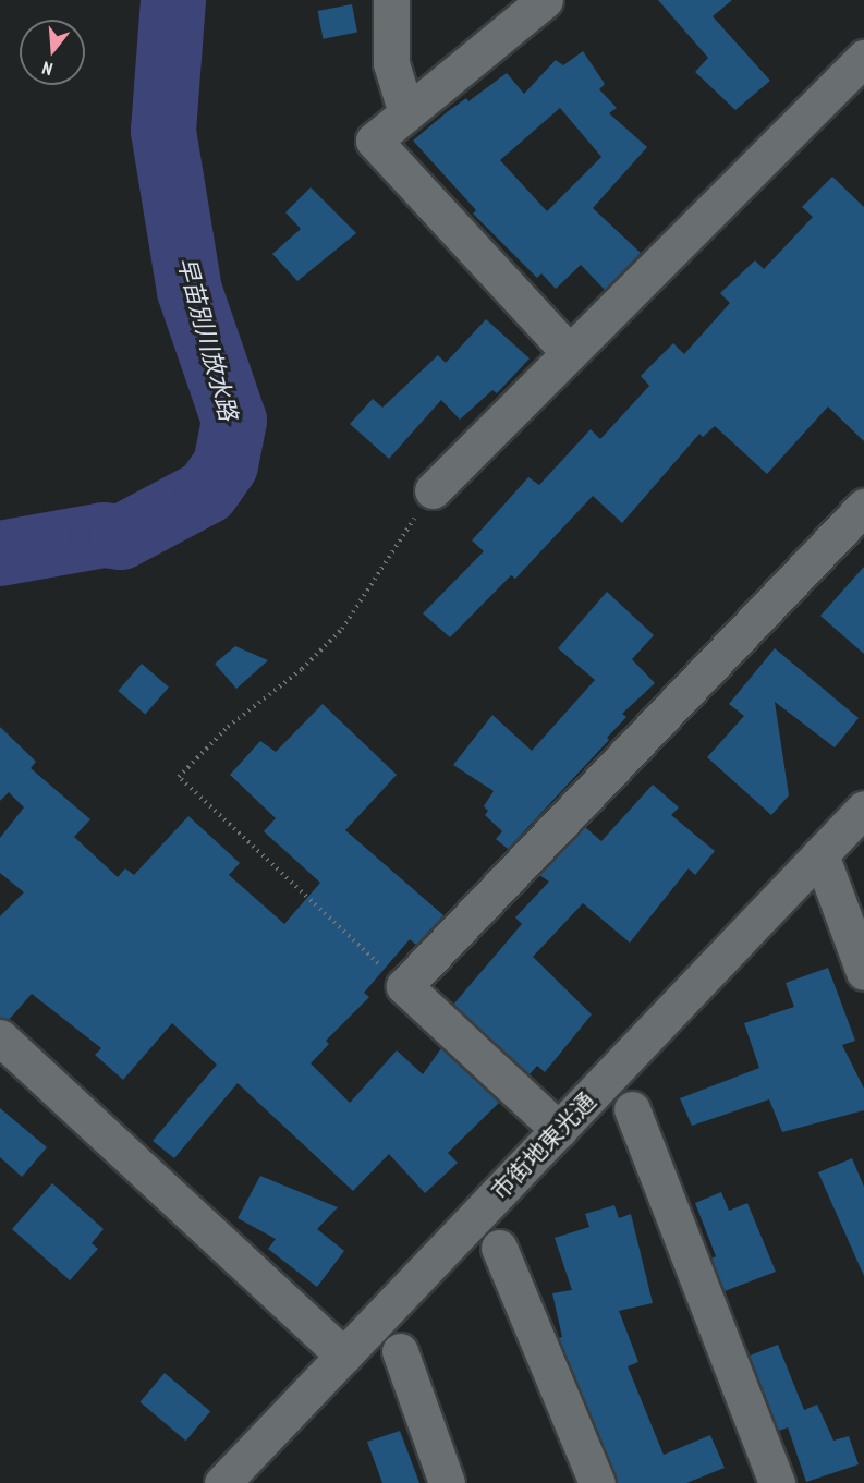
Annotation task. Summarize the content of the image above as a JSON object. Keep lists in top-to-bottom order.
{
  "streets": {
    "street": ["市街地東光通"]
  },
  "water": ["早苗別川放水路"],
  "north": "bottom"
}
